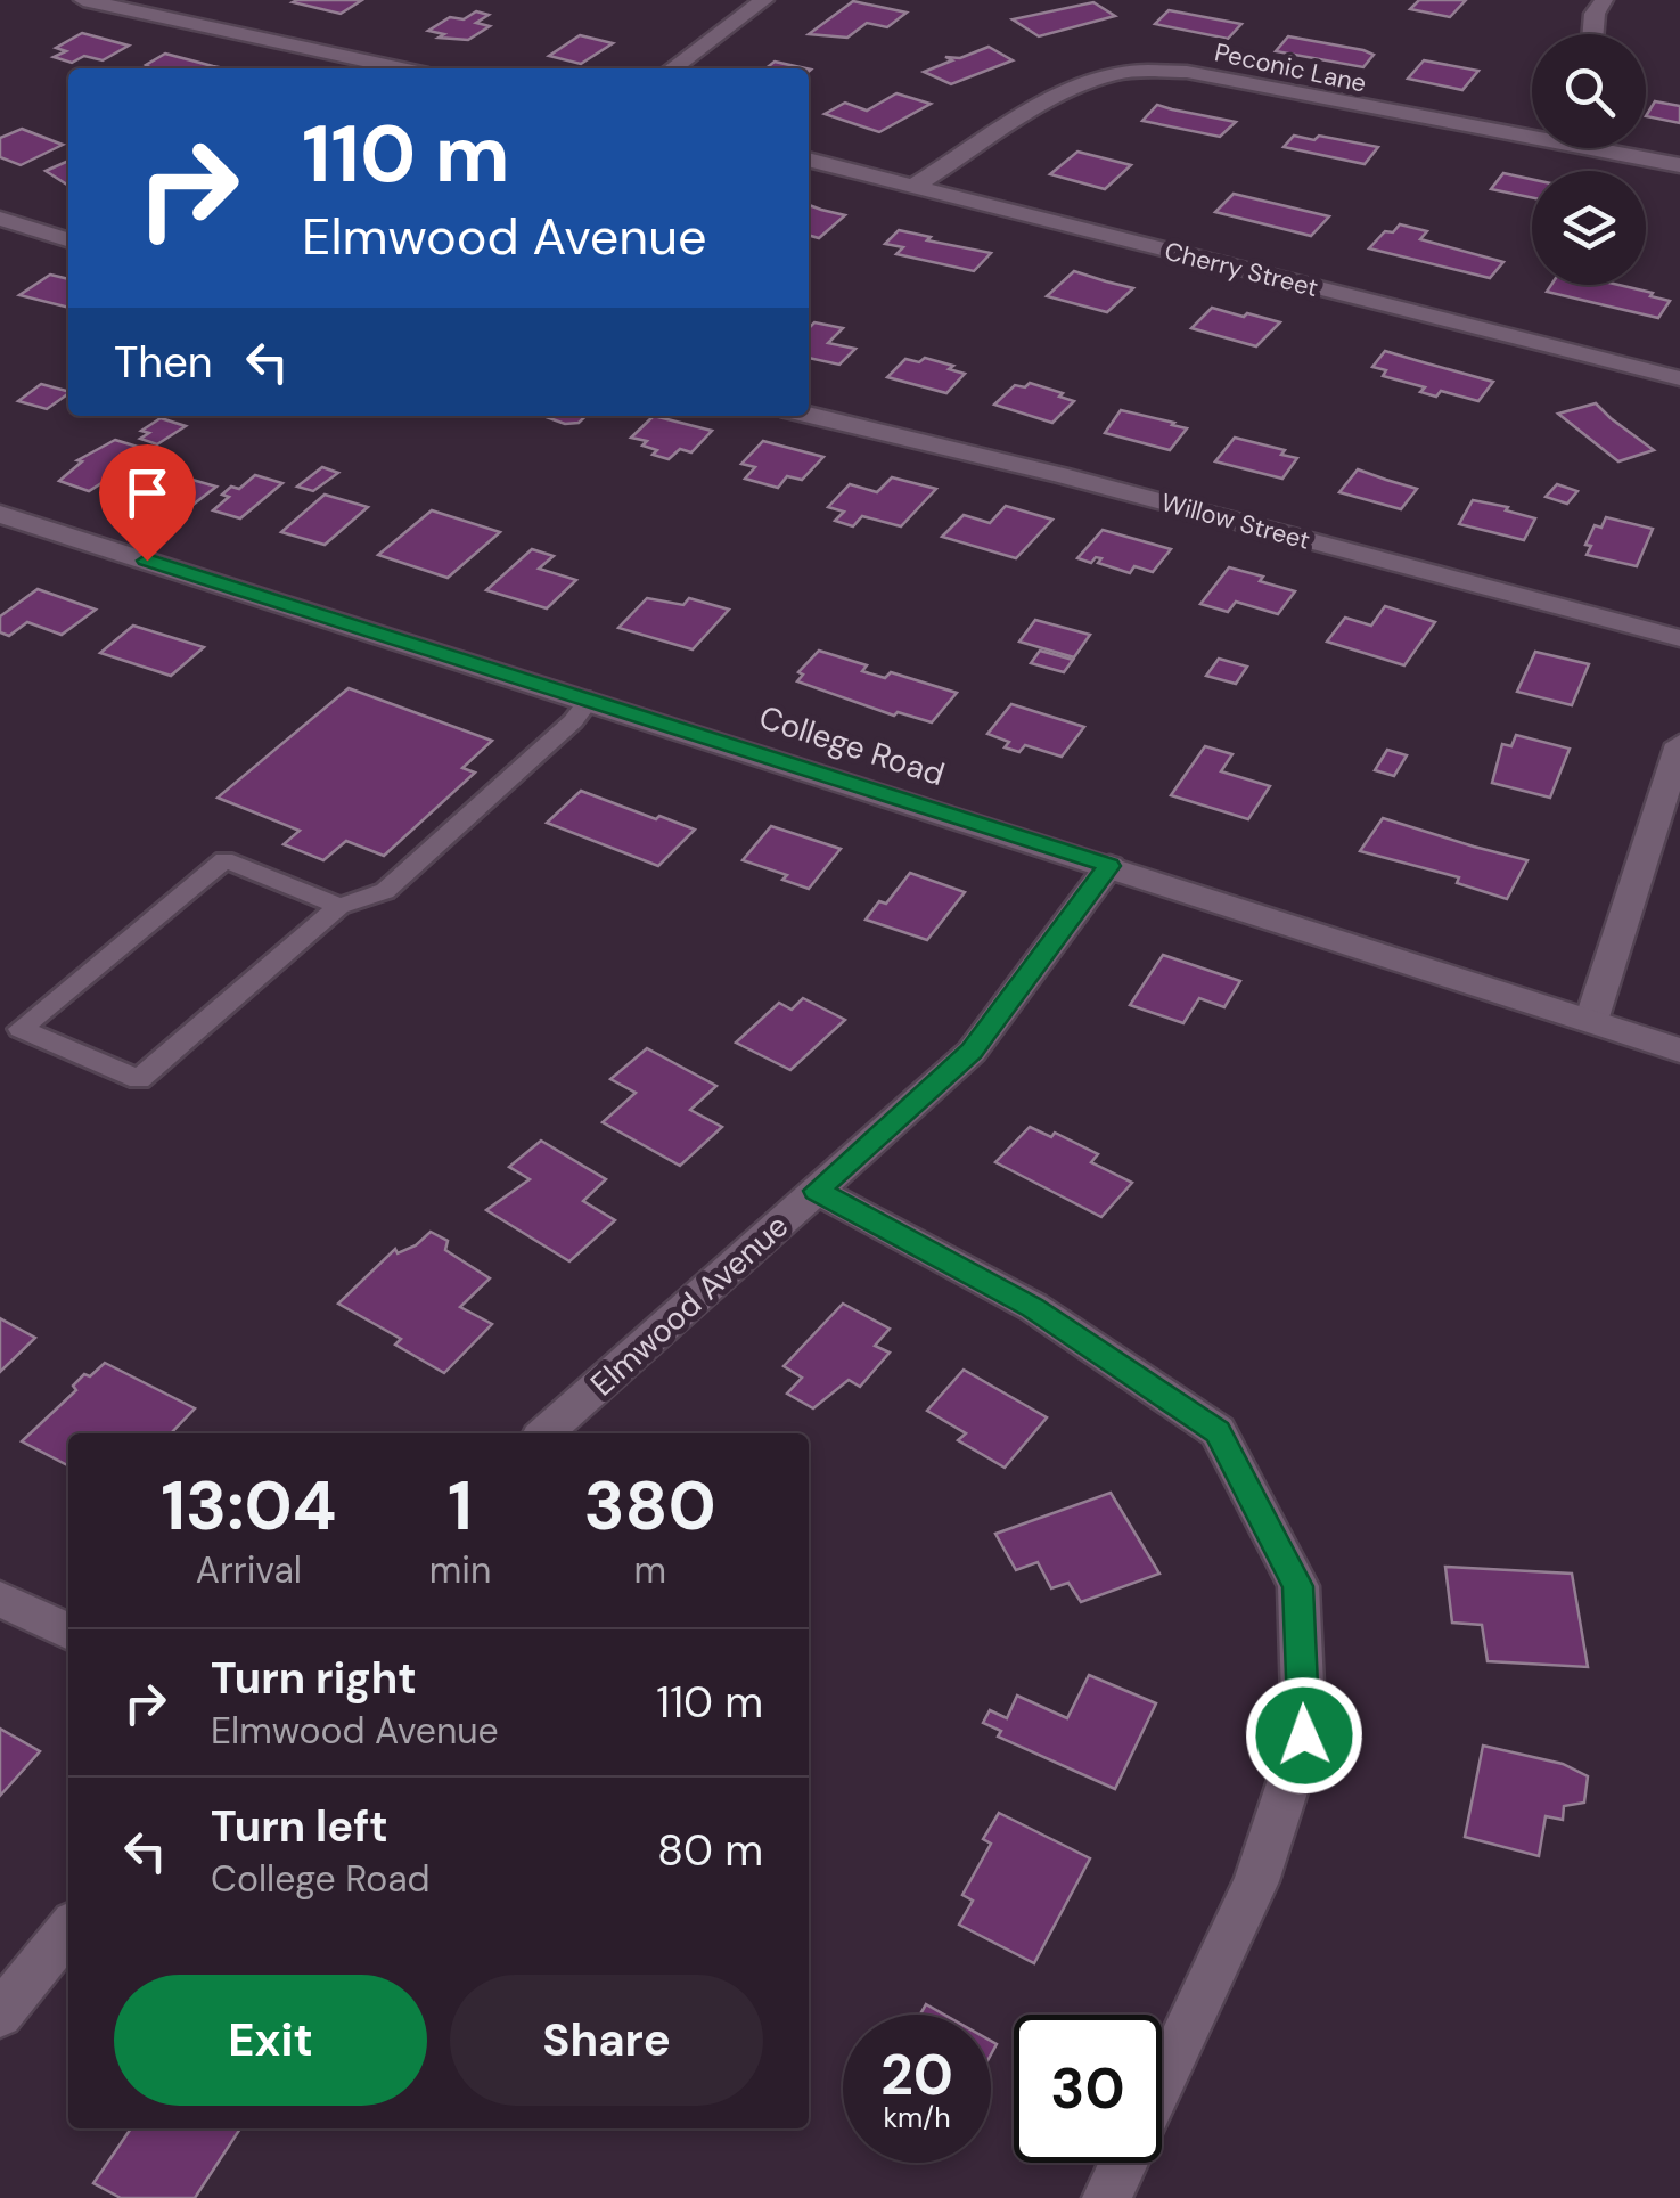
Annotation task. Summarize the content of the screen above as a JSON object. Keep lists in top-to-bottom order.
{
  "streets": {
    "street": [
      "Peconic Lane",
      "Cherry Street",
      "Willow Street",
      "College Road",
      "Elmwood Avenue"
    ]
  },
  "crossings": [
    ["Peconic Lane", "Cherry Street"],
    ["College Road", "Elmwood Avenue"]
  ],
  "page": {
    "turn": ["110 m", "Elmwood Avenue"],
    "then": "Then",
    "eta": [
      "13:04",
      "Arrival",
      "1",
      "min",
      "380",
      "m"
    ],
    "list": [
      {
        "name": "Turn right",
        "note": "Elmwood Avenue",
        "value": "110 m"
      },
      {
        "name": "Turn left",
        "note": "College Road",
        "value": "80 m"
      }
    ],
    "buttons": ["Exit", "Share"],
    "speed": "20 km/h",
    "limit": "30"
  }
}
